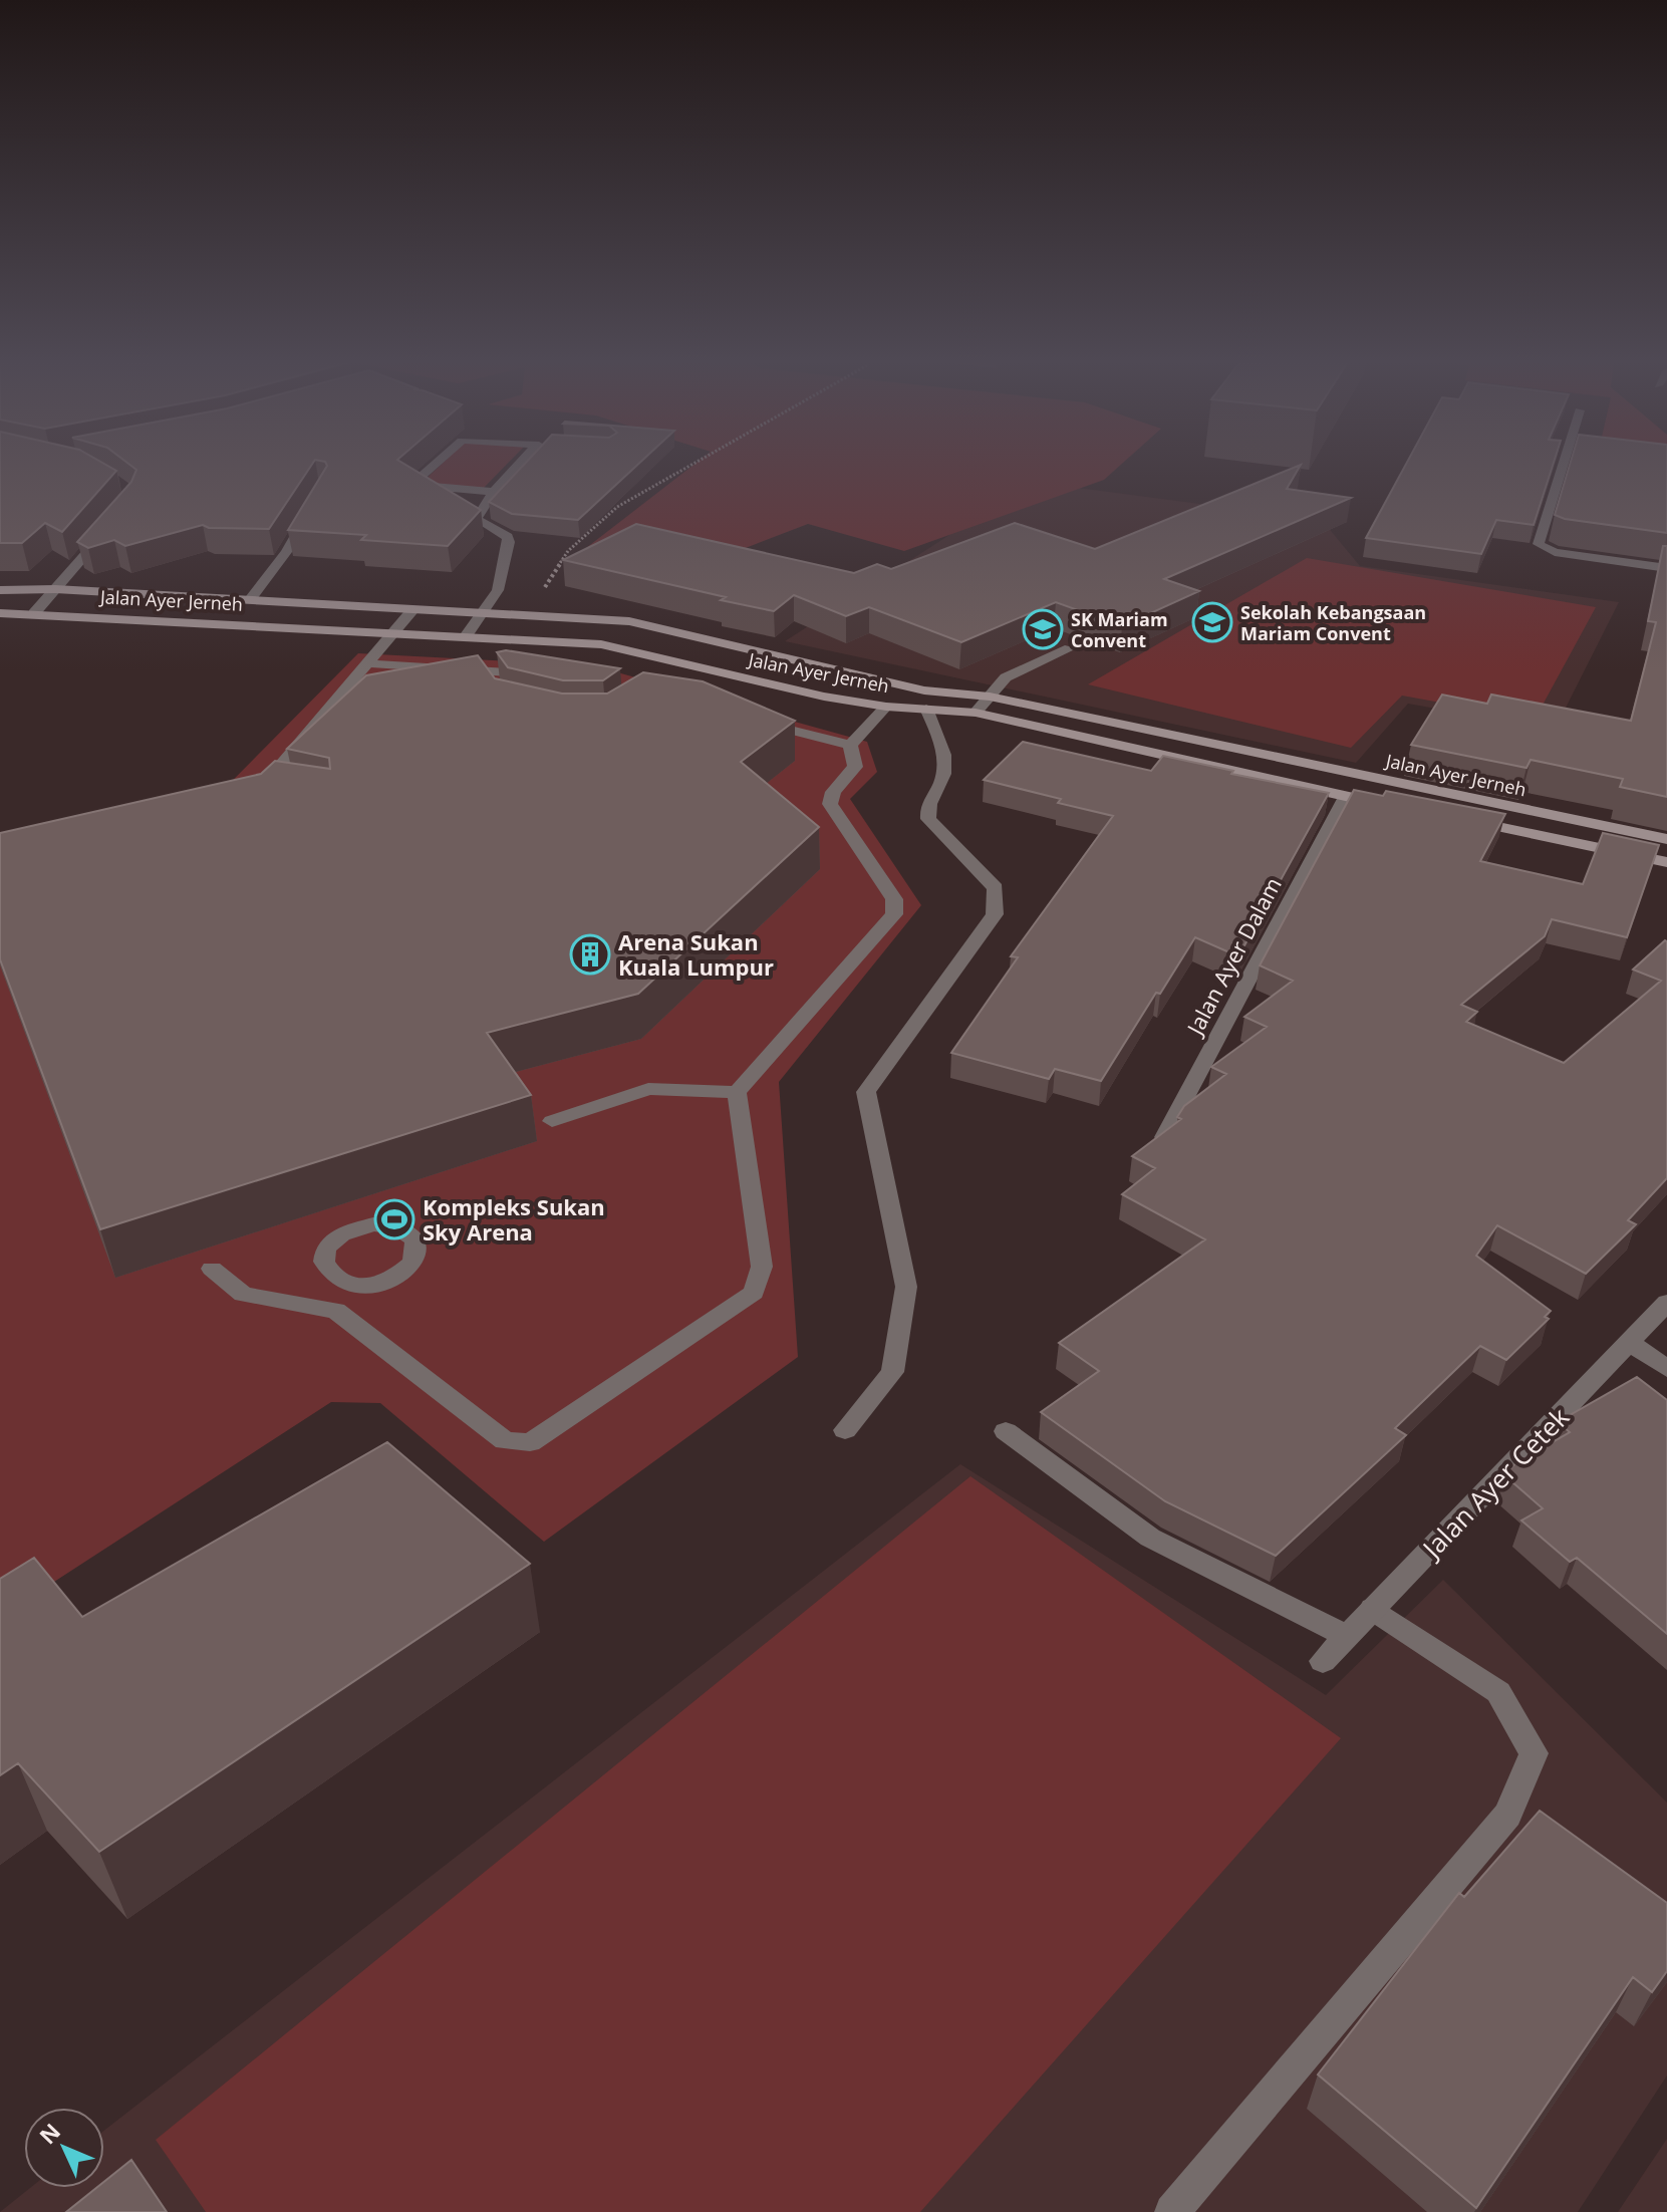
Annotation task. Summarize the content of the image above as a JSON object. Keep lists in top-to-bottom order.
{
  "streets": {
    "main road": ["Jalan Ayer Jerneh"],
    "street": ["Jalan Ayer Dalam", "Jalan Ayer Cetek"]
  },
  "crossings": [
    ["Jalan Ayer Jerneh", "Jalan Ayer Dalam"]
  ],
  "places": {
    "school or university": ["Sekolah Kebangsaan Mariam Convent", "SK Mariam Convent"],
    "building": ["Arena Sukan Kuala Lumpur"],
    "sports": ["Kompleks Sukan Sky Arena"]
  },
  "north": "top left"
}
